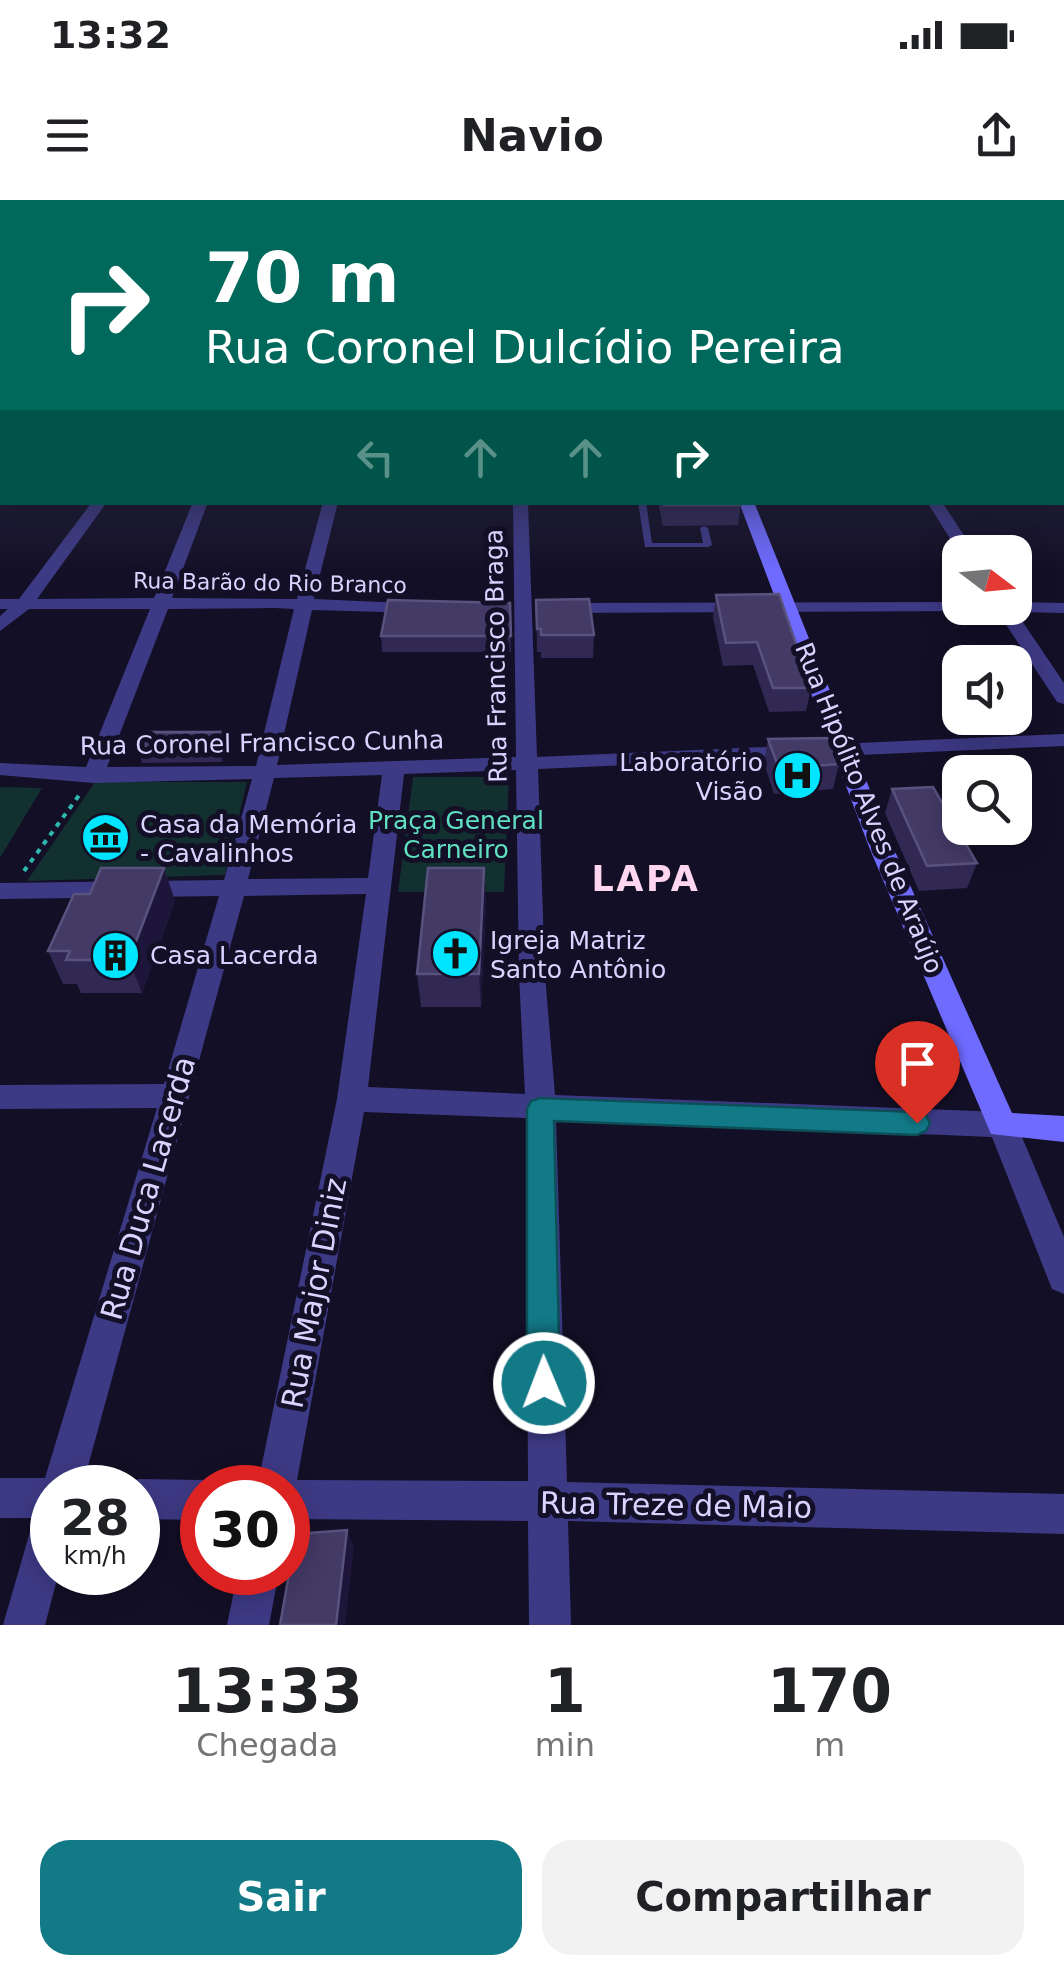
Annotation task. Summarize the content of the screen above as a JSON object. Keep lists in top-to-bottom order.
{
  "streets": {
    "street": [
      "Rua Barão do Rio Branco",
      "Rua Francisco Braga",
      "Rua Coronel Francisco Cunha",
      "Rua Hipólito Alves de Araújo",
      "Rua Duca Lacerda",
      "Rua Major Diniz",
      "Rua Treze de Maio"
    ]
  },
  "crossings": [
    ["Rua Barão do Rio Branco", "Rua Duca Lacerda"],
    ["Rua Francisco Braga", "Rua Coronel Francisco Cunha"],
    ["Rua Francisco Braga", "Rua Treze de Maio"],
    ["Rua Coronel Francisco Cunha", "Rua Hipólito Alves de Araújo"],
    ["Rua Coronel Francisco Cunha", "Rua Duca Lacerda"],
    ["Rua Coronel Francisco Cunha", "Rua Major Diniz"]
  ],
  "districts": ["LAPA"],
  "parks": ["Praça General Carneiro"],
  "places": {
    "hospital": ["Laboratório Visão"],
    "museum": ["Casa da Memória - Cavalinhos"],
    "church": ["Igreja Matriz Santo Antônio"],
    "building": ["Casa Lacerda"]
  },
  "north": "right",
  "page": {
    "status": "13:32",
    "header": "Navio",
    "turn": ["70 m", "Rua Coronel Dulcídio Pereira"],
    "speed": "28 km/h",
    "limit": "30",
    "eta": [
      "13:33",
      "Chegada",
      "1",
      "min",
      "170",
      "m"
    ],
    "buttons": ["Sair", "Compartilhar"]
  }
}
